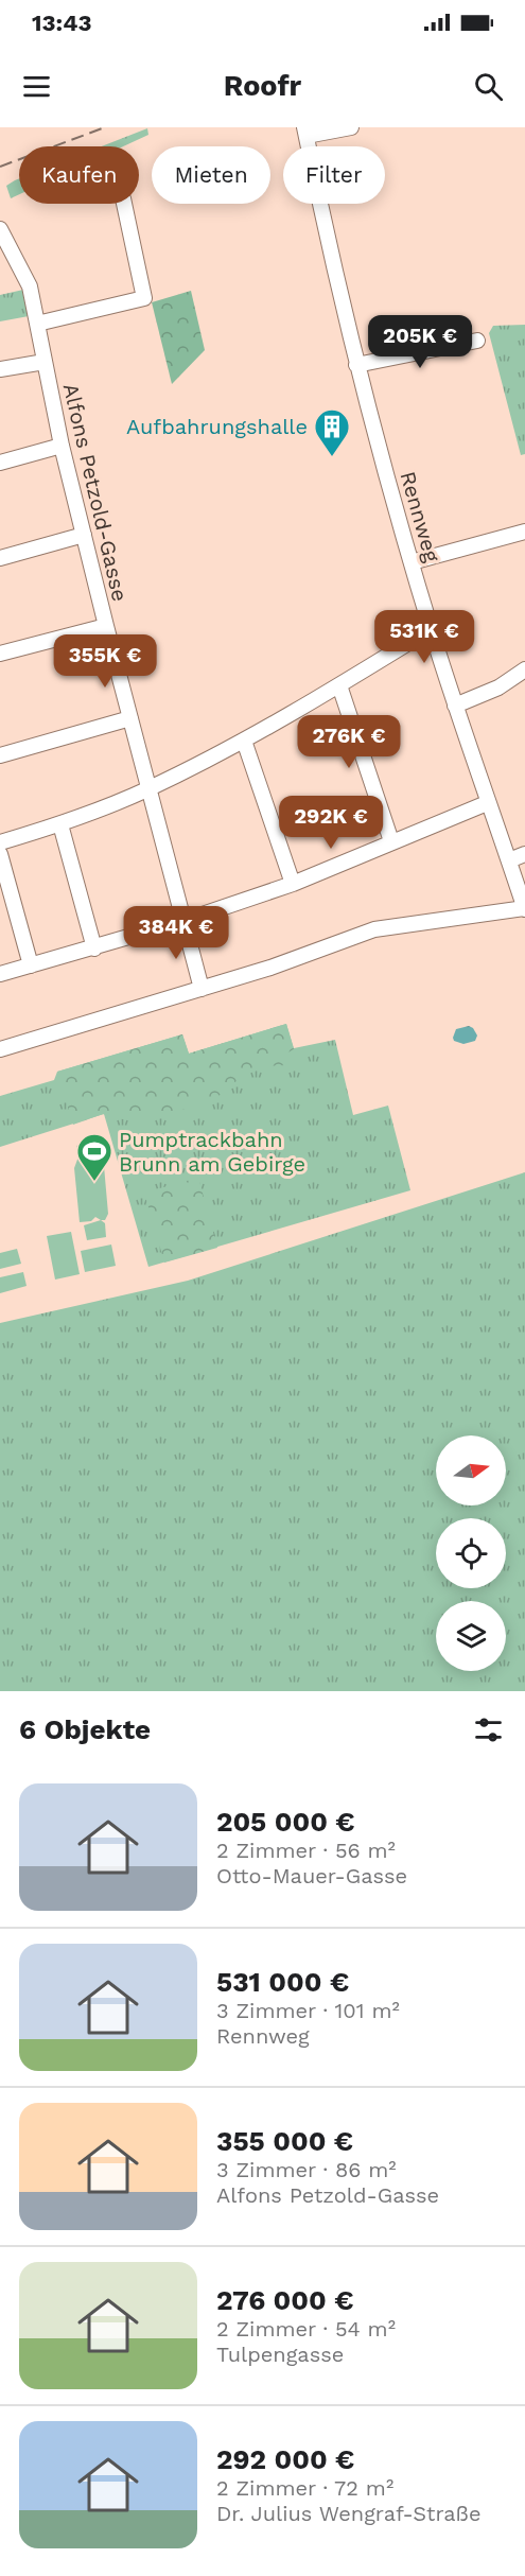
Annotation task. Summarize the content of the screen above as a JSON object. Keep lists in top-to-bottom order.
{
  "streets": {
    "street": ["Alfons Petzold-Gasse", "Rennweg"]
  },
  "places": {
    "building": ["Aufbahrungshalle"],
    "sports": ["Pumptrackbahn Brunn am Gebirge"]
  },
  "north": "right",
  "page": {
    "status": "13:43",
    "header": "Roofr",
    "chip": ["Kaufen", "Mieten", "Filter"],
    "price": [
      "205K €",
      "531K €",
      "355K €",
      "276K €",
      "292K €",
      "384K €"
    ],
    "heading": "6 Objekte",
    "list": [
      {
        "name": "205 000 €",
        "note": "2 Zimmer · 56 m² · Otto-Mauer-Gasse"
      },
      {
        "name": "531 000 €",
        "note": "3 Zimmer · 101 m² · Rennweg"
      },
      {
        "name": "355 000 €",
        "note": "3 Zimmer · 86 m² · Alfons Petzold-Gasse"
      },
      {
        "name": "276 000 €",
        "note": "2 Zimmer · 54 m² · Tulpengasse"
      },
      {
        "name": "292 000 €",
        "note": "2 Zimmer · 72 m² · Dr. Julius Wengraf-Straße"
      }
    ]
  }
}
